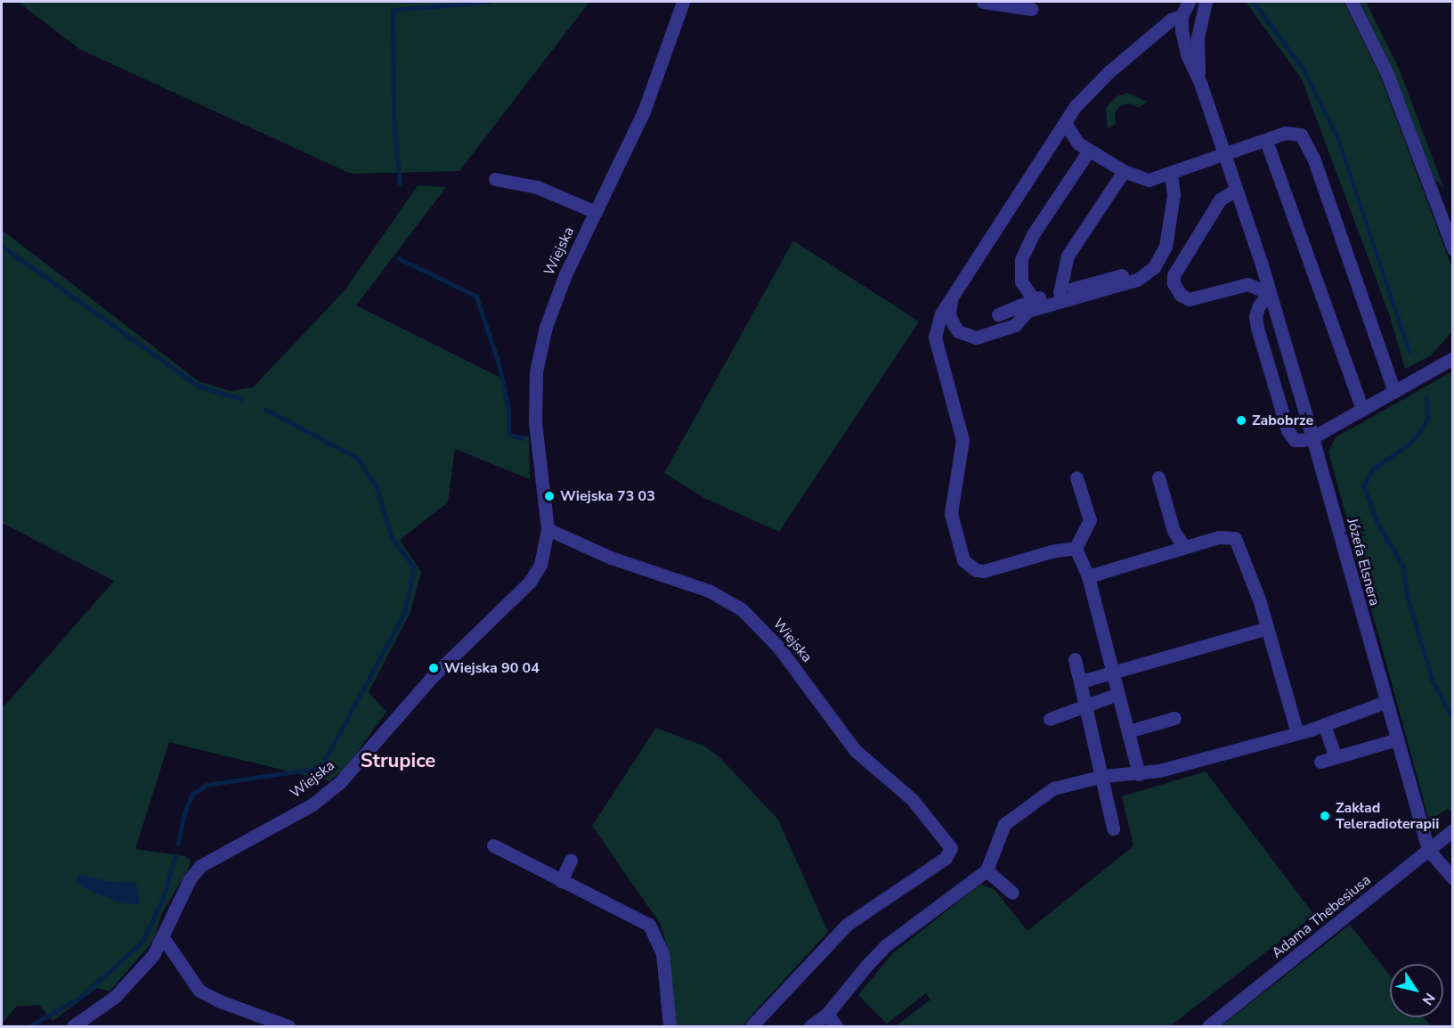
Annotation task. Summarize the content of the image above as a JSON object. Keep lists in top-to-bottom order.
{
  "streets": {
    "street": ["Wiejska", "Józefa Elsnera", "Adama Thebesiusa"]
  },
  "crossings": [
    ["Józefa Elsnera", "Adama Thebesiusa"]
  ],
  "districts": ["Strupice"],
  "places": [
    "Zabobrze",
    "Wiejska 73 03",
    "Wiejska 90 04",
    "Zakład Teleradioterapii"
  ],
  "north": "bottom right"
}
